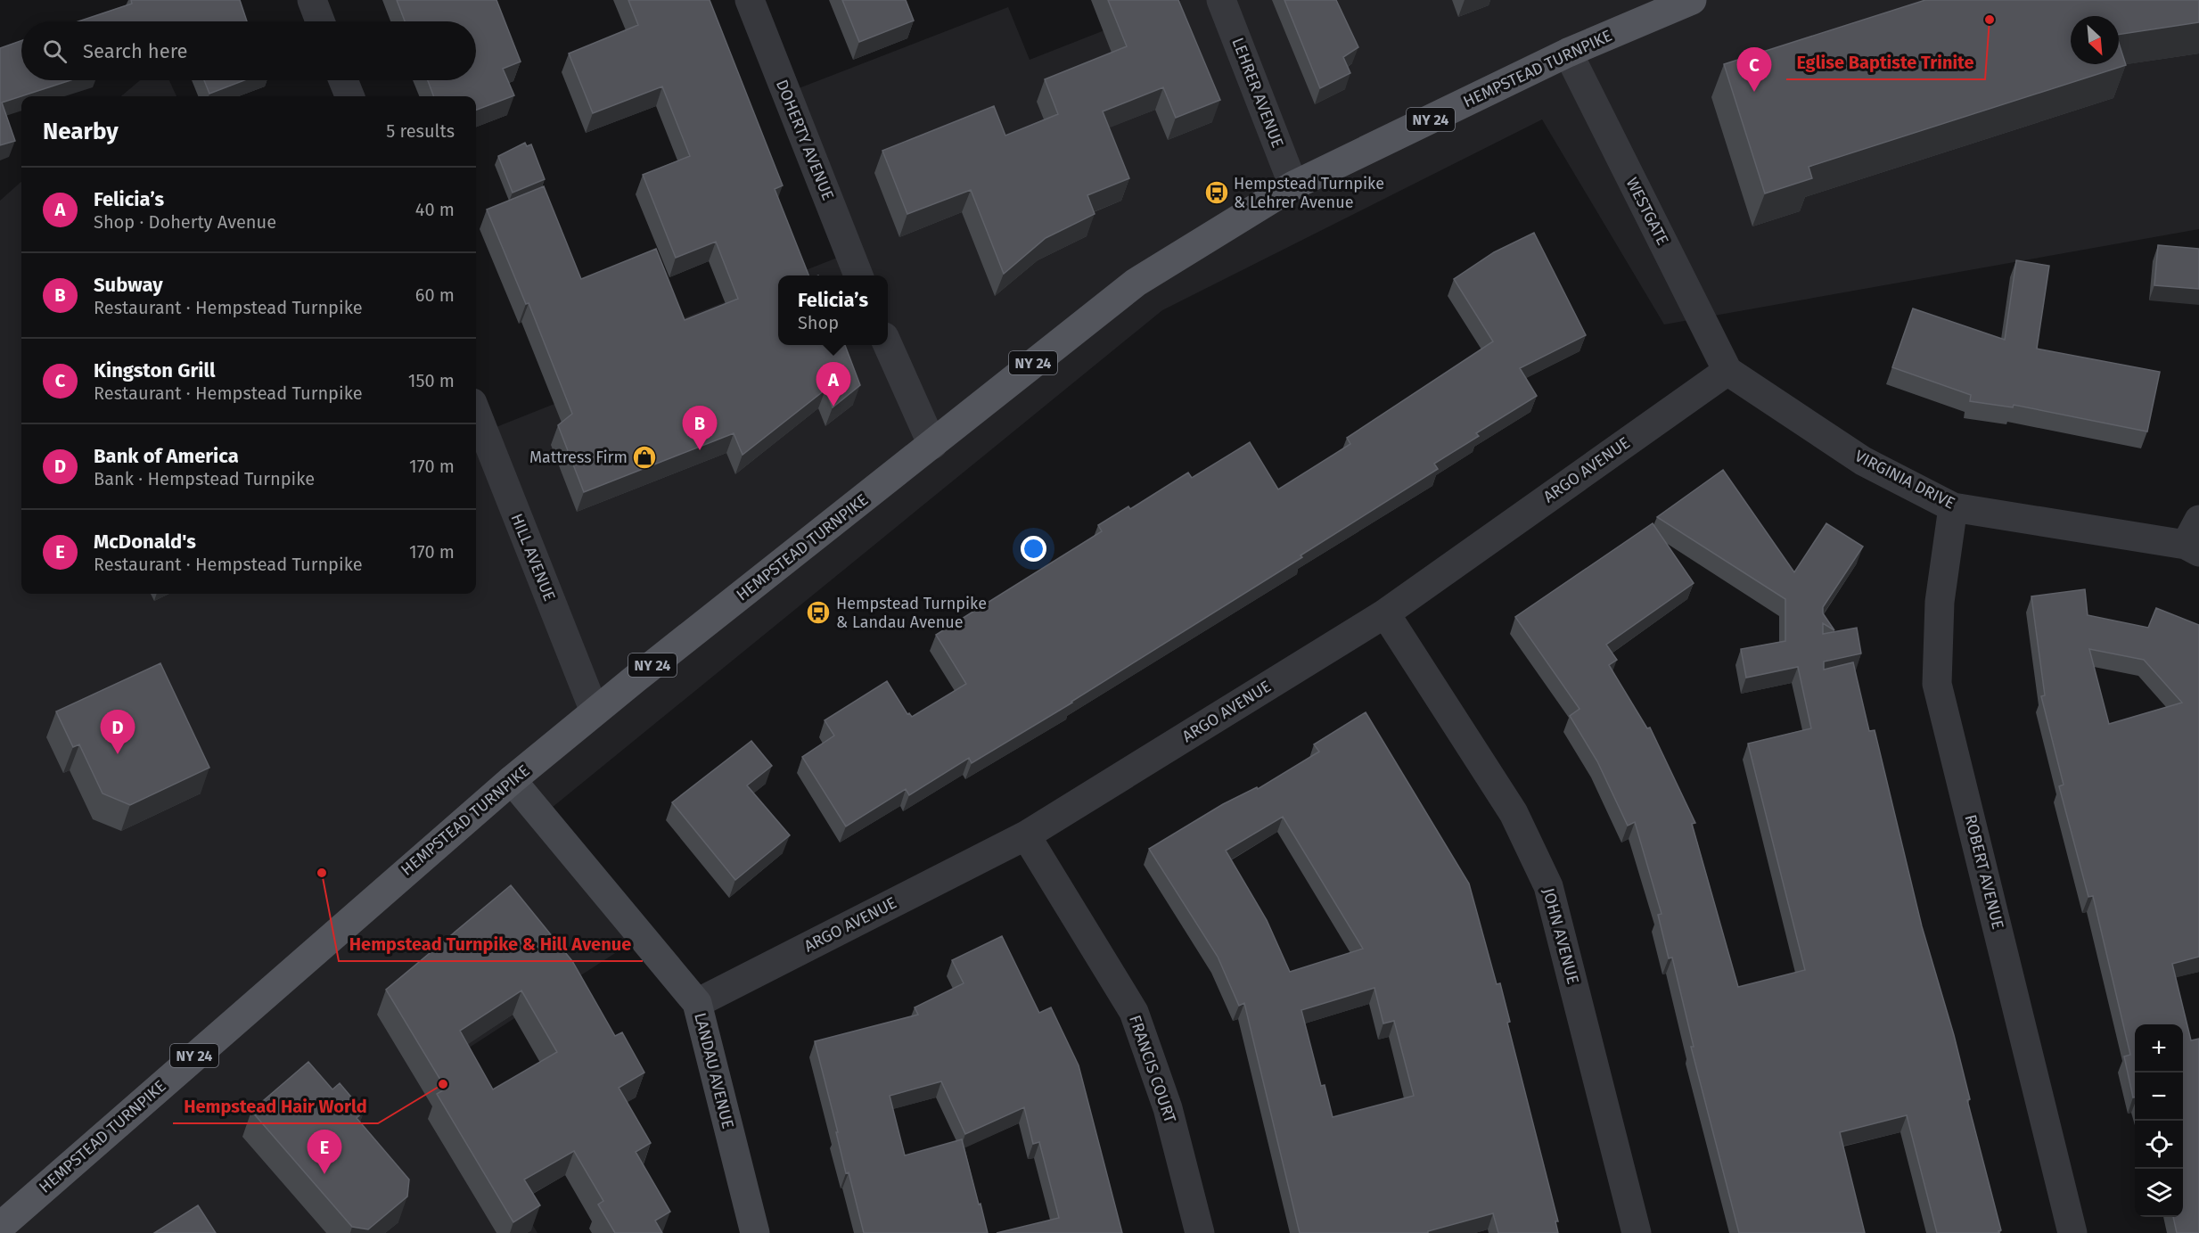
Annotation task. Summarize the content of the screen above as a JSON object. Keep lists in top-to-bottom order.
{
  "streets": {
    "main road": ["HEMPSTEAD TURNPIKE", "NY 24"],
    "street": [
      "LEHRER AVENUE",
      "DOHERTY AVENUE",
      "WESTGATE",
      "ARGO AVENUE",
      "VIRGINIA DRIVE",
      "HILL AVENUE",
      "ROBERT AVENUE",
      "JOHN AVENUE",
      "FRANCIS COURT",
      "LANDAU AVENUE"
    ]
  },
  "crossings": [
    ["HEMPSTEAD TURNPIKE", "LEHRER AVENUE"],
    ["HEMPSTEAD TURNPIKE", "WESTGATE"],
    ["HEMPSTEAD TURNPIKE", "HILL AVENUE"],
    ["HEMPSTEAD TURNPIKE", "LANDAU AVENUE"],
    ["WESTGATE", "ARGO AVENUE"],
    ["WESTGATE", "VIRGINIA DRIVE"],
    ["ARGO AVENUE", "VIRGINIA DRIVE"],
    ["ARGO AVENUE", "JOHN AVENUE"],
    ["ARGO AVENUE", "FRANCIS COURT"],
    ["ARGO AVENUE", "LANDAU AVENUE"],
    ["VIRGINIA DRIVE", "ROBERT AVENUE"]
  ],
  "places": {
    "other": ["Eglise Baptiste Trinite", "Hempstead Turnpike & Hill Avenue", "Hempstead Hair World"],
    "bus stop": ["Hempstead Turnpike & Lehrer Avenue", "Hempstead Turnpike & Landau Avenue"],
    "shop": ["Mattress Firm"]
  },
  "north": "bottom right",
  "page": {
    "search": "Search here",
    "pins": [
      "C",
      "A",
      "B",
      "D",
      "E"
    ],
    "heading": ["Nearby", "5 results"],
    "list": [
      {
        "mark": "A",
        "name": "Felicia’s",
        "note": "Shop · Doherty Avenue",
        "value": "40 m"
      },
      {
        "mark": "B",
        "name": "Subway",
        "note": "Restaurant · Hempstead Turnpike",
        "value": "60 m"
      },
      {
        "mark": "C",
        "name": "Kingston Grill",
        "note": "Restaurant · Hempstead Turnpike",
        "value": "150 m"
      },
      {
        "mark": "D",
        "name": "Bank of America",
        "note": "Bank · Hempstead Turnpike",
        "value": "170 m"
      },
      {
        "mark": "E",
        "name": "McDonald's",
        "note": "Restaurant · Hempstead Turnpike",
        "value": "170 m"
      }
    ],
    "popup": ["Felicia’s", "Shop"],
    "map_buttons": ["+", "−"]
  }
}
